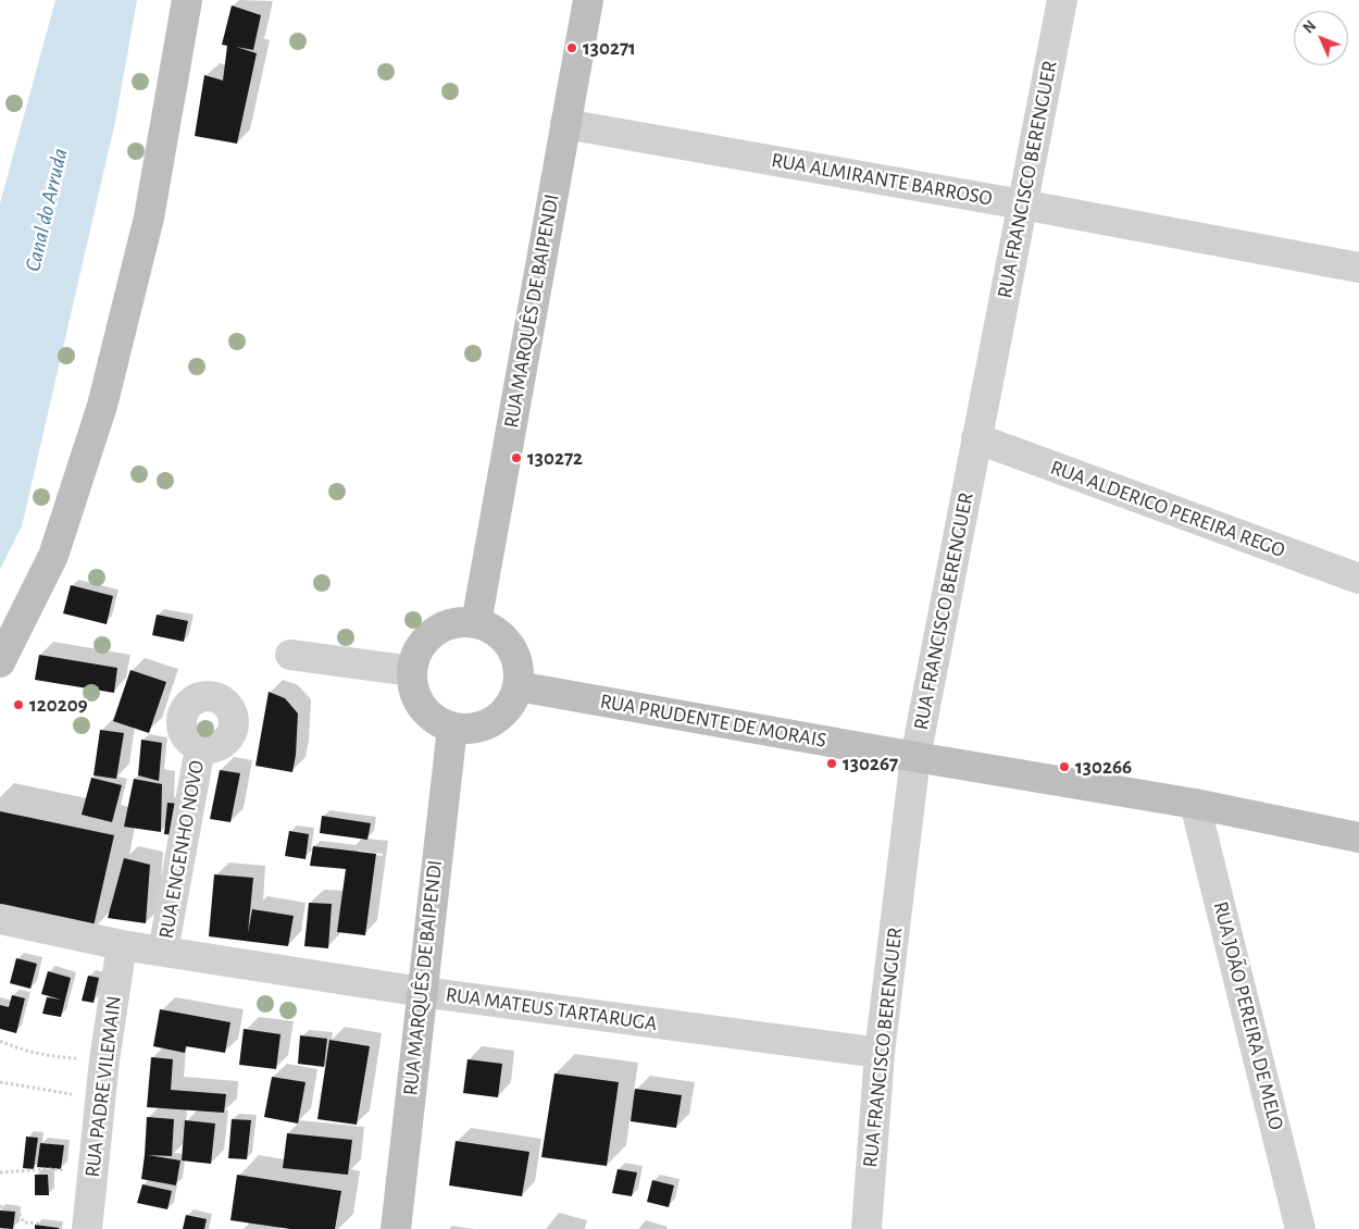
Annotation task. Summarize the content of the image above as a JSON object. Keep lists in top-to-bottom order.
{
  "streets": {
    "street": [
      "RUA ALMIRANTE BARROSO",
      "RUA FRANCISCO BERENGUER",
      "RUA MARQUÊS DE BAIPENDI",
      "RUA ALDERICO PEREIRA REGO",
      "RUA PRUDENTE DE MORAIS",
      "RUA ENGENHO NOVO",
      "RUA MATEUS TARTARUGA",
      "RUA JOÃO PEREIRA DE MELO",
      "RUA PADRE VILEMAIN"
    ]
  },
  "crossings": [
    ["RUA ALMIRANTE BARROSO", "RUA FRANCISCO BERENGUER"],
    ["RUA ALMIRANTE BARROSO", "RUA MARQUÊS DE BAIPENDI"],
    ["RUA FRANCISCO BERENGUER", "RUA ALDERICO PEREIRA REGO"],
    ["RUA FRANCISCO BERENGUER", "RUA PRUDENTE DE MORAIS"],
    ["RUA FRANCISCO BERENGUER", "RUA MATEUS TARTARUGA"],
    ["RUA MARQUÊS DE BAIPENDI", "RUA PRUDENTE DE MORAIS"],
    ["RUA MARQUÊS DE BAIPENDI", "RUA MATEUS TARTARUGA"],
    ["RUA PRUDENTE DE MORAIS", "RUA JOÃO PEREIRA DE MELO"],
    ["RUA ENGENHO NOVO", "RUA MATEUS TARTARUGA"],
    ["RUA MATEUS TARTARUGA", "RUA PADRE VILEMAIN"]
  ],
  "water": ["Canal do Arruda"],
  "places": [
    "130271",
    "130272",
    "120209",
    "130267",
    "130266"
  ],
  "north": "top left"
}
